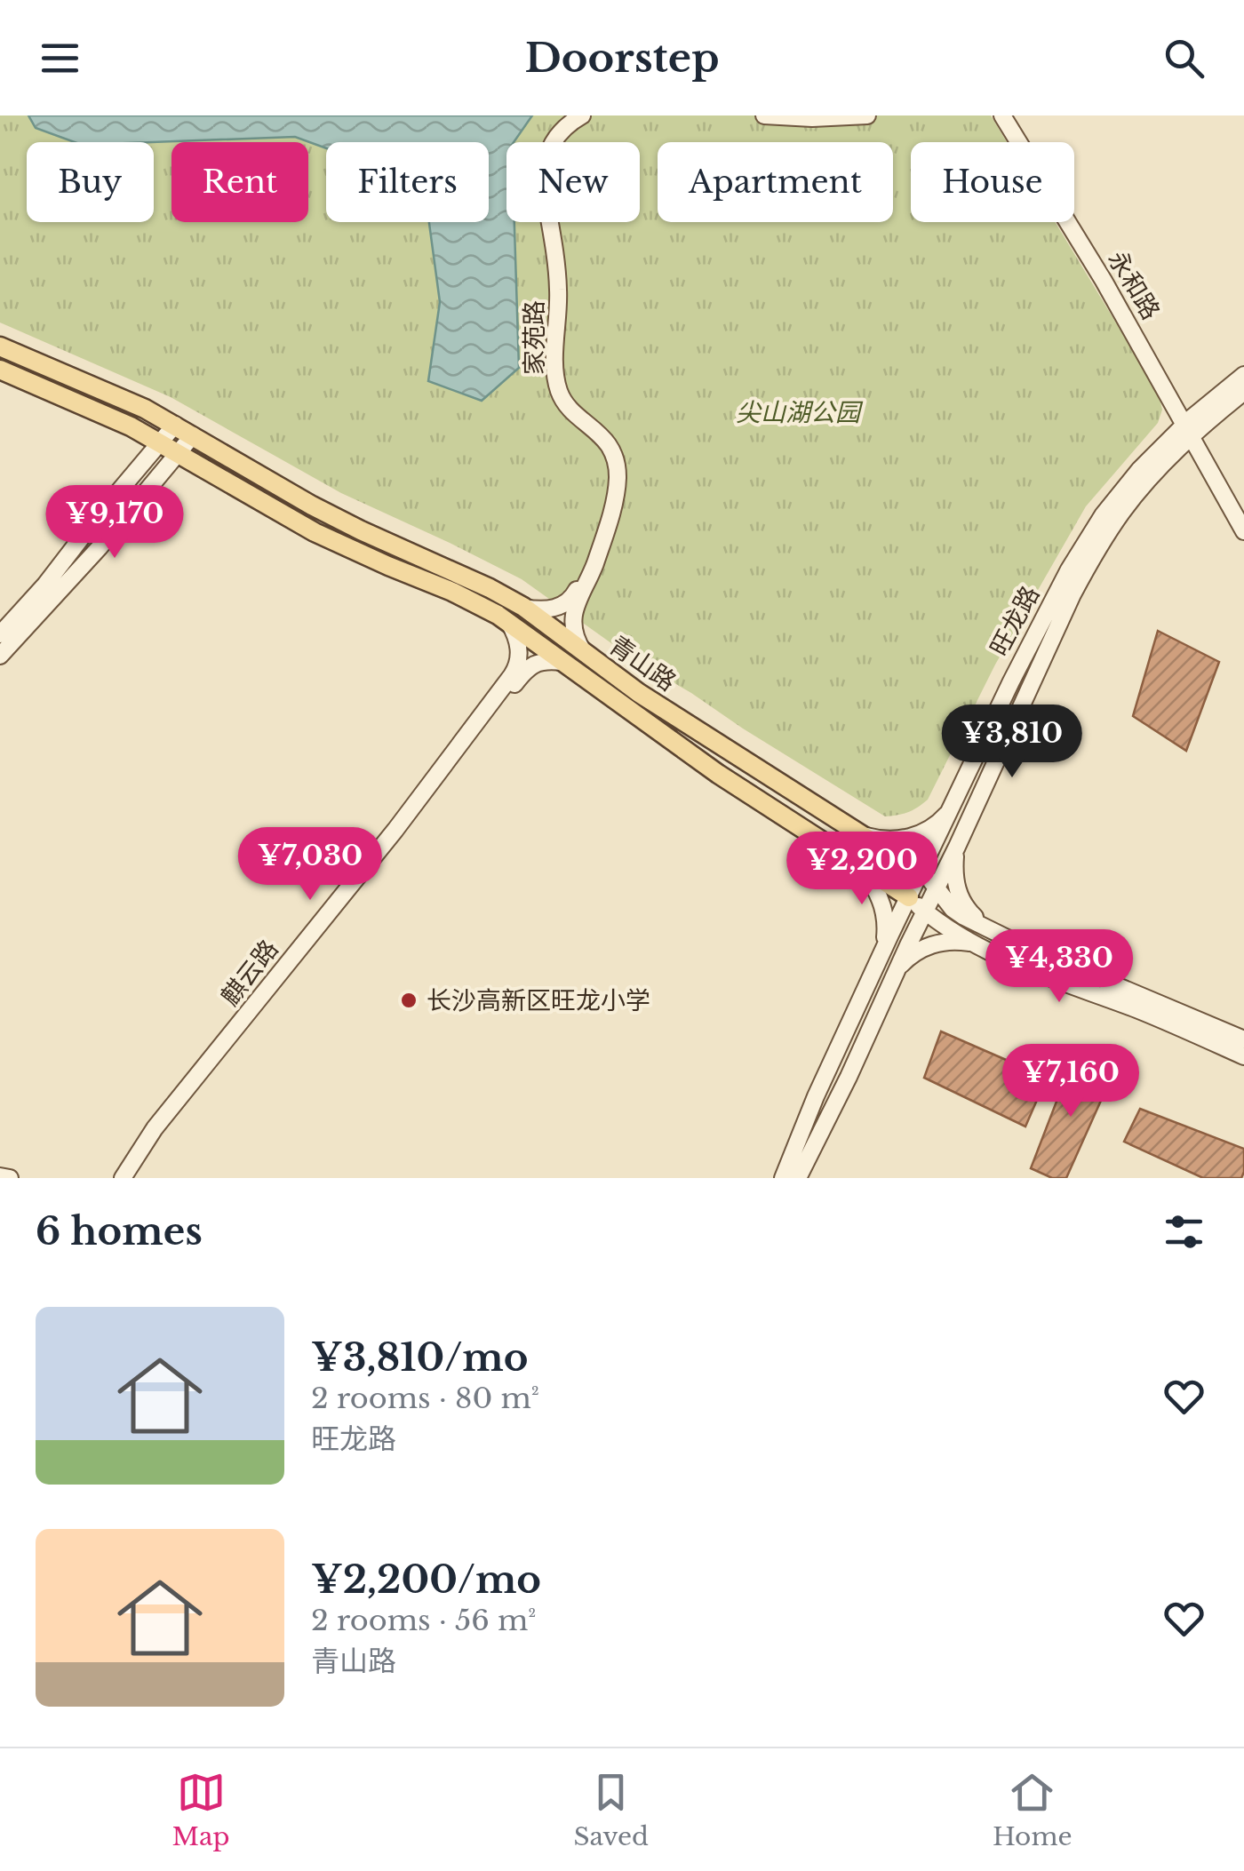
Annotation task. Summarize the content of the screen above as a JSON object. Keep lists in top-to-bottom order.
{
  "streets": {
    "main road": [
      "永和路",
      "家苑路",
      "旺龙路",
      "青山路",
      "麒云路"
    ]
  },
  "crossings": [
    ["永和路", "旺龙路"],
    ["家苑路", "青山路"],
    ["旺龙路", "青山路"],
    ["青山路", "麒云路"]
  ],
  "parks": ["尖山湖公园"],
  "places": ["长沙高新区旺龙小学"],
  "page": {
    "header": "Doorstep",
    "chip": [
      "Buy",
      "Rent",
      "Filters",
      "New",
      "Apartment",
      "House"
    ],
    "price": [
      "¥9,170",
      "¥3,810",
      "¥7,030",
      "¥2,200",
      "¥4,330",
      "¥7,160"
    ],
    "heading": "6 homes",
    "list": [
      {
        "name": "¥3,810/mo",
        "note": "2 rooms · 80 m² · 旺龙路"
      },
      {
        "name": "¥2,200/mo",
        "note": "2 rooms · 56 m² · 青山路"
      }
    ],
    "tabs": ["Map", "Saved", "Home"]
  }
}
